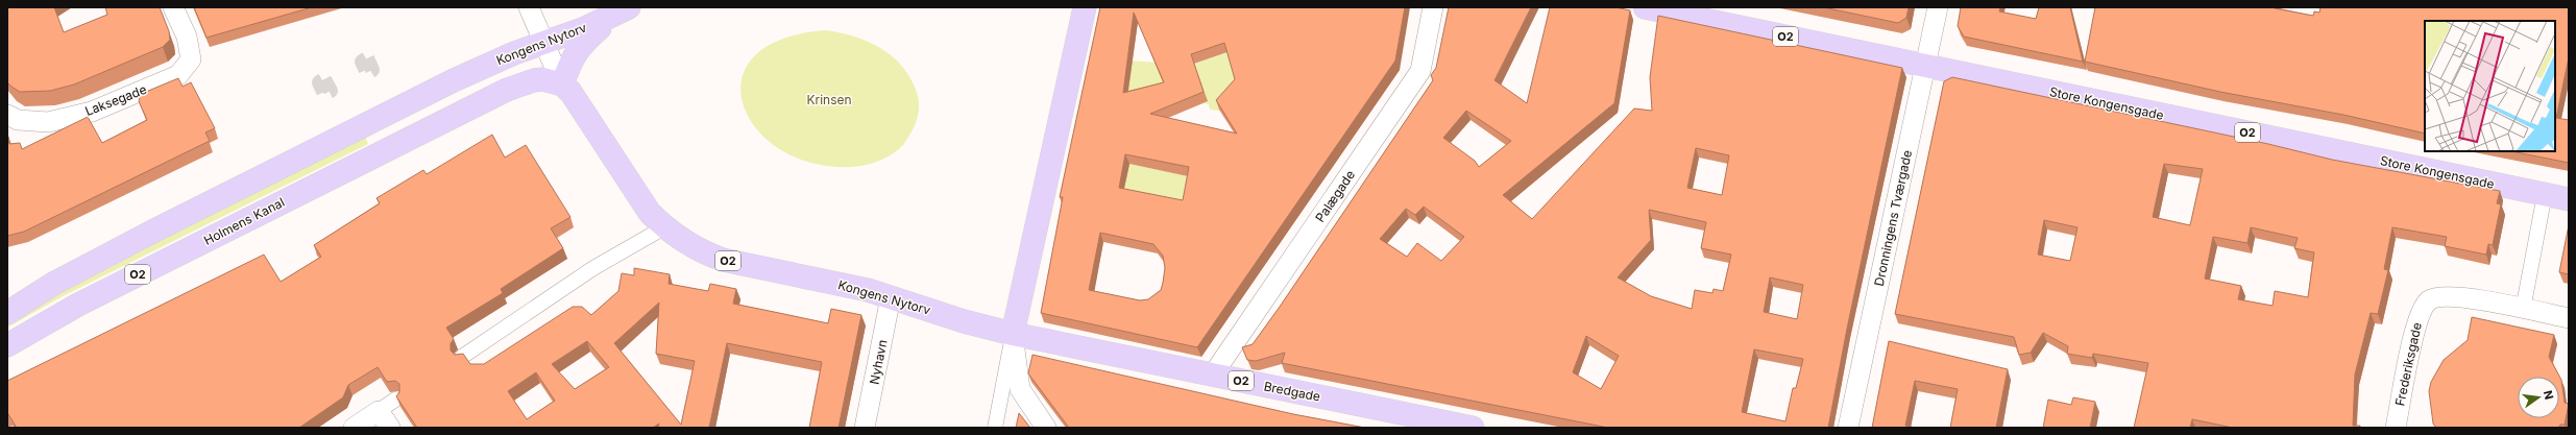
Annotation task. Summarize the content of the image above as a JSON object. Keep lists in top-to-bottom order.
{
  "streets": {
    "main road": [
      "O2",
      "Kongens Nytorv",
      "Store Kongensgade",
      "Holmens Kanal",
      "Bredgade"
    ],
    "street": [
      "Laksegade",
      "Palægade",
      "Dronningens Tværgade",
      "Nyhavn",
      "Frederiksgade"
    ]
  },
  "crossings": [
    ["O2", "Kongens Nytorv"],
    ["Kongens Nytorv", "Holmens Kanal"],
    ["Kongens Nytorv", "Nyhavn"],
    ["Kongens Nytorv", "Bredgade"],
    ["Store Kongensgade", "Dronningens Tværgade"],
    ["Palægade", "Bredgade"]
  ],
  "parks": ["Krinsen"],
  "north": "right"
}
